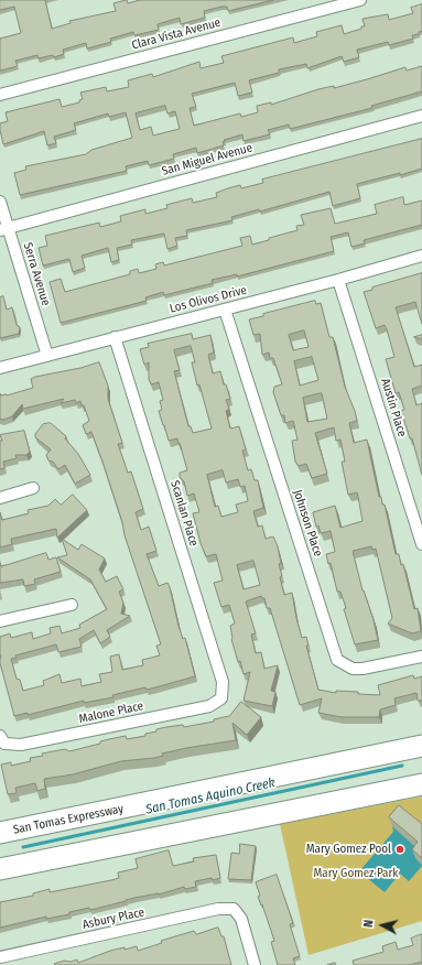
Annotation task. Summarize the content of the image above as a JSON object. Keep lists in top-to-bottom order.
{
  "streets": {
    "highway": ["San Tomas Expressway"],
    "street": [
      "Clara Vista Avenue",
      "San Miguel Avenue",
      "Serra Avenue",
      "Los Olivos Drive",
      "Austin Place",
      "Scanlan Place",
      "Johnson Place",
      "Malone Place",
      "Asbury Place"
    ]
  },
  "crossings": [
    ["San Miguel Avenue", "Serra Avenue"],
    ["Serra Avenue", "Los Olivos Drive"],
    ["Los Olivos Drive", "Austin Place"],
    ["Los Olivos Drive", "Scanlan Place"],
    ["Los Olivos Drive", "Johnson Place"],
    ["Scanlan Place", "Malone Place"]
  ],
  "water": ["San Tomas Aquino Creek"],
  "parks": ["Mary Gomez Park"],
  "places": ["Mary Gomez Pool"],
  "north": "left"
}
